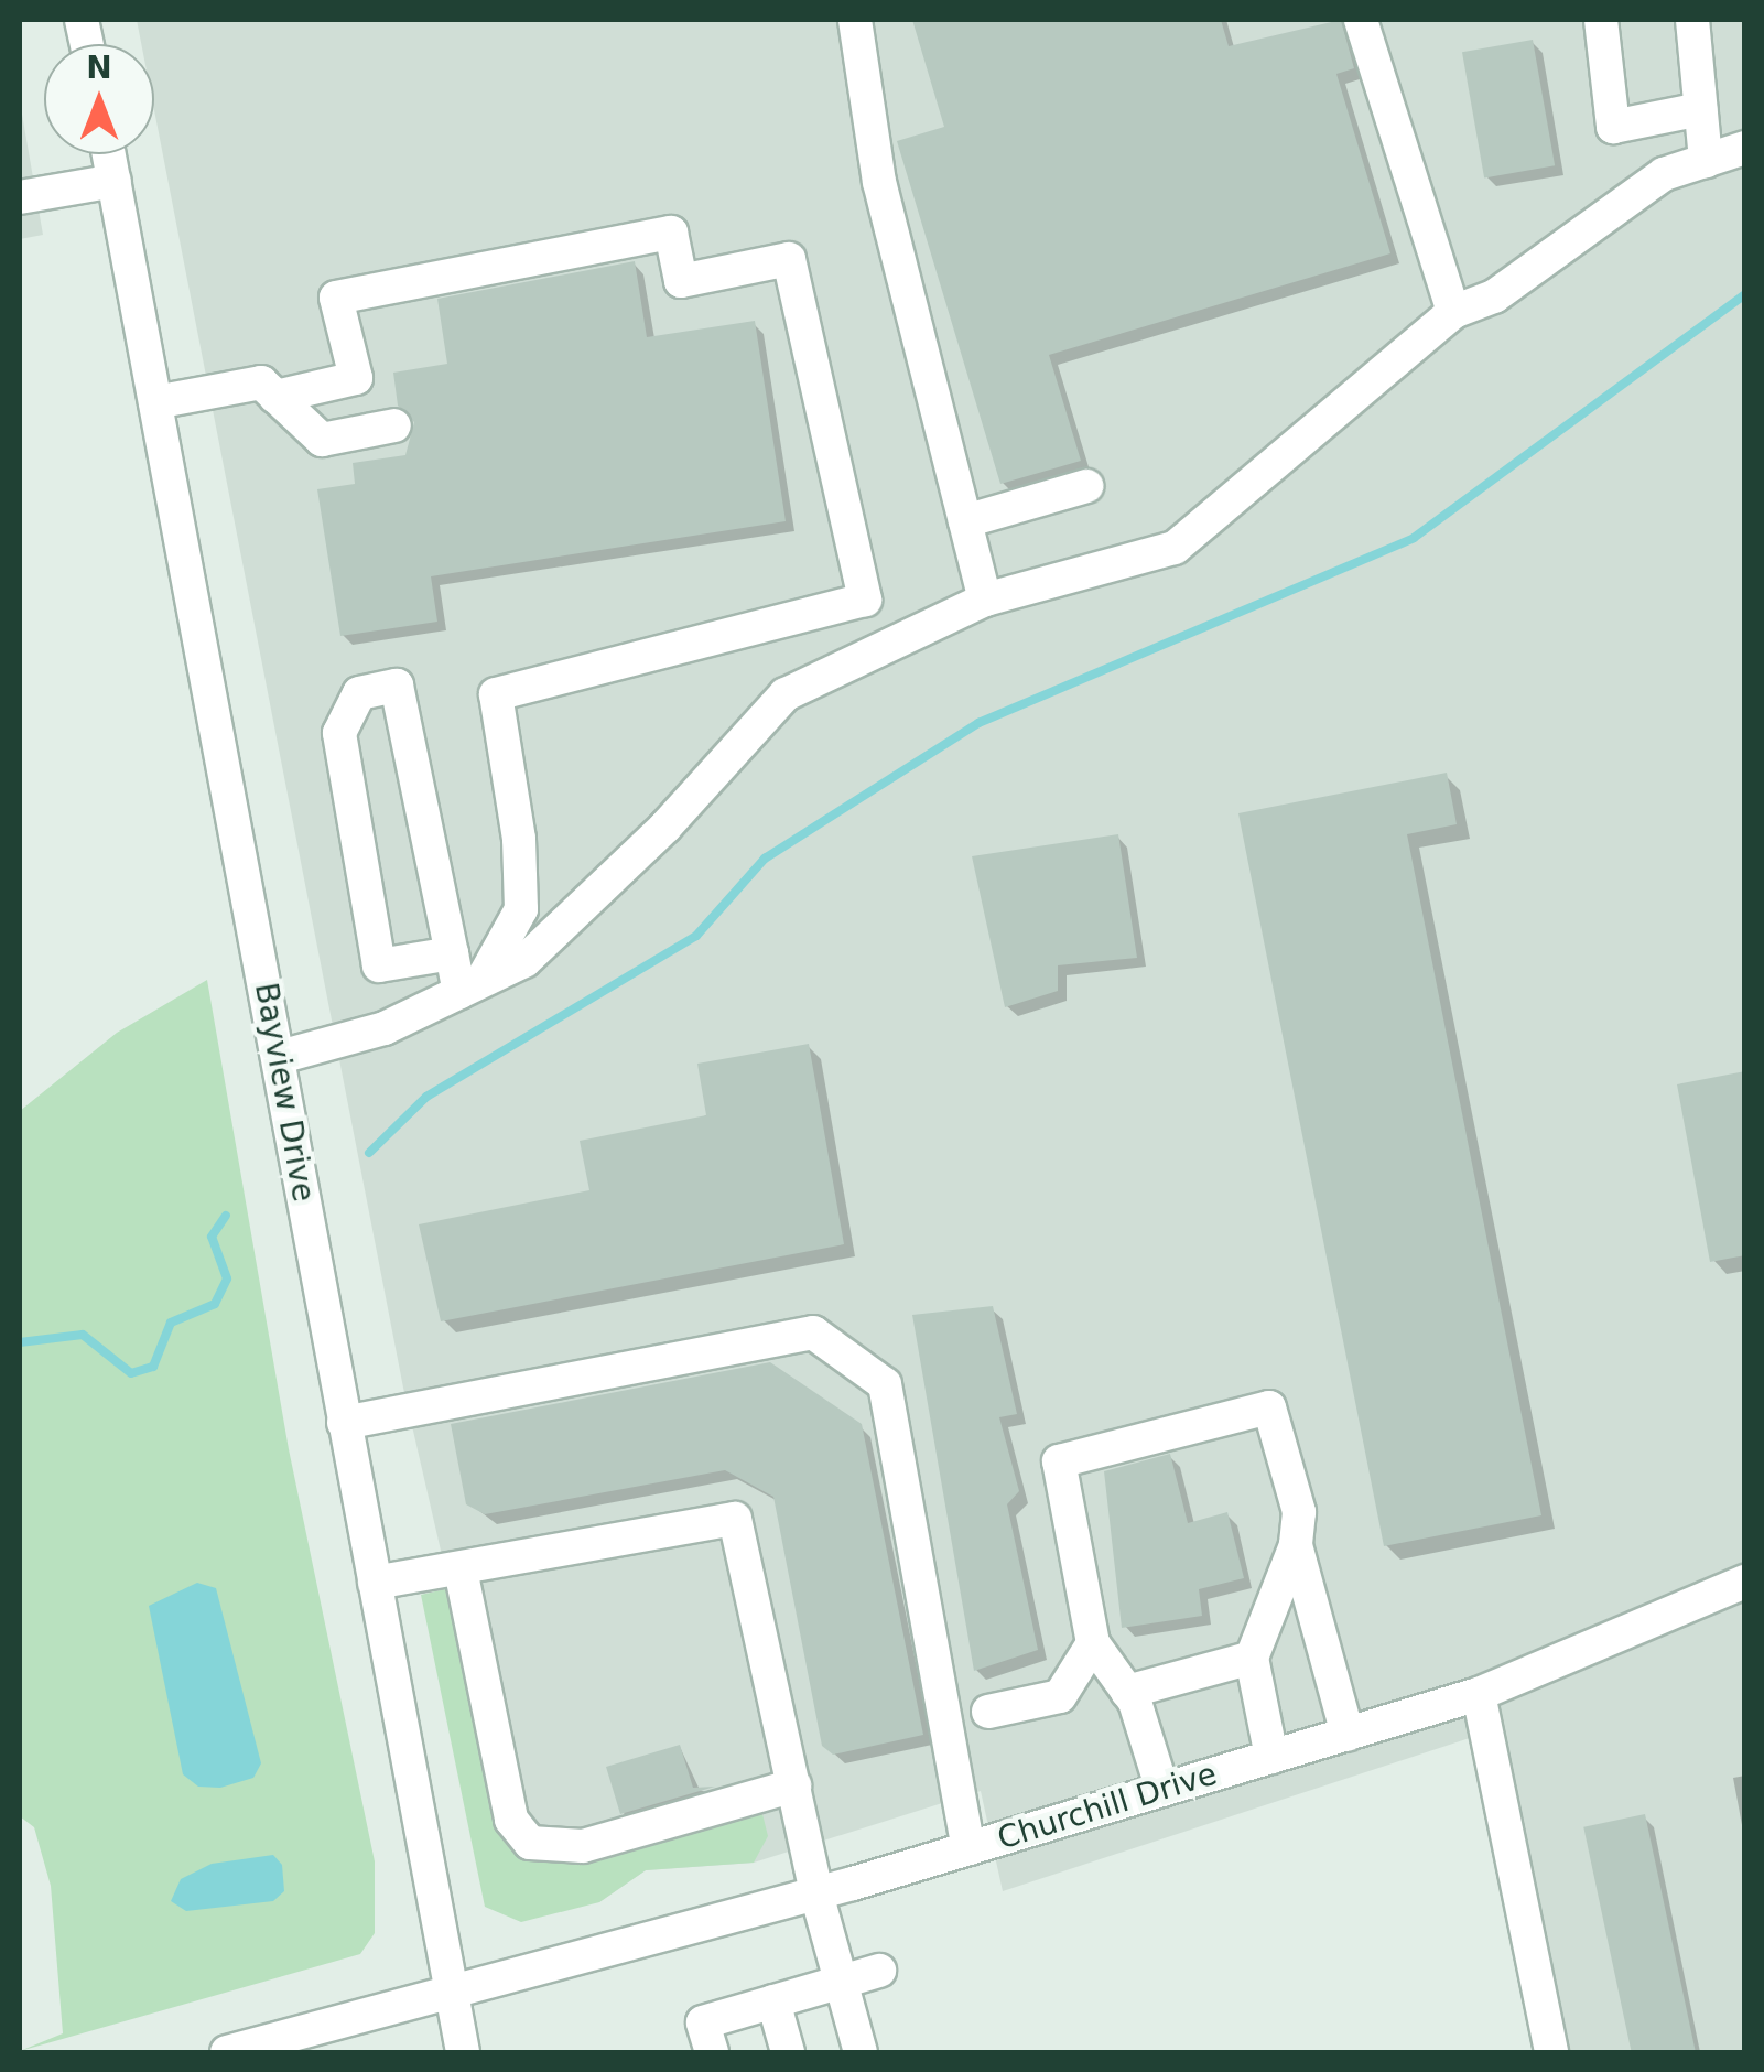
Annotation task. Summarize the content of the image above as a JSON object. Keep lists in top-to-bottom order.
{
  "streets": {
    "street": ["Bayview Drive", "Churchill Drive"]
  },
  "crossings": [
    ["Bayview Drive", "Churchill Drive"]
  ],
  "north": "top"
}
